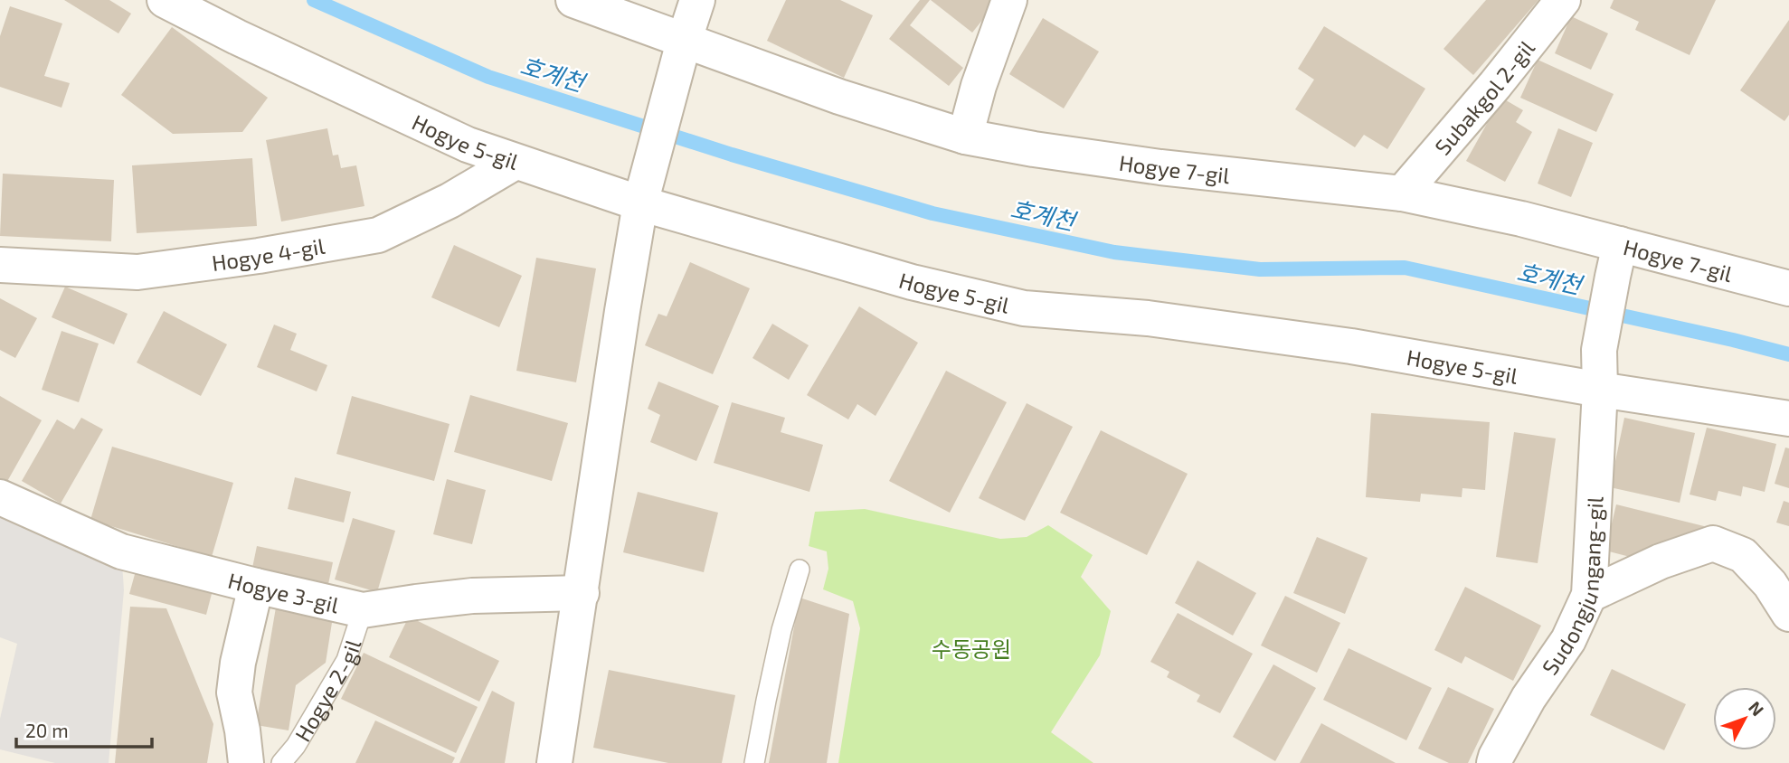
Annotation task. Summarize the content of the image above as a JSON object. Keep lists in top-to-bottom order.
{
  "streets": {
    "street": [
      "Subakgol 2-gil",
      "Hogye 5-gil",
      "Hogye 7-gil",
      "Hogye 4-gil",
      "Sudongjungang-gil",
      "Hogye 3-gil"
    ],
    "lane": ["Hogye 2-gil"]
  },
  "crossings": [
    ["Subakgol 2-gil", "Hogye 7-gil"],
    ["Hogye 5-gil", "Hogye 4-gil"],
    ["Hogye 5-gil", "Sudongjungang-gil"],
    ["Hogye 7-gil", "Sudongjungang-gil"],
    ["Hogye 3-gil", "Hogye 2-gil"]
  ],
  "water": ["호계천"],
  "parks": ["수동공원"],
  "scale_bar": "20 m",
  "north": "top right"
}
